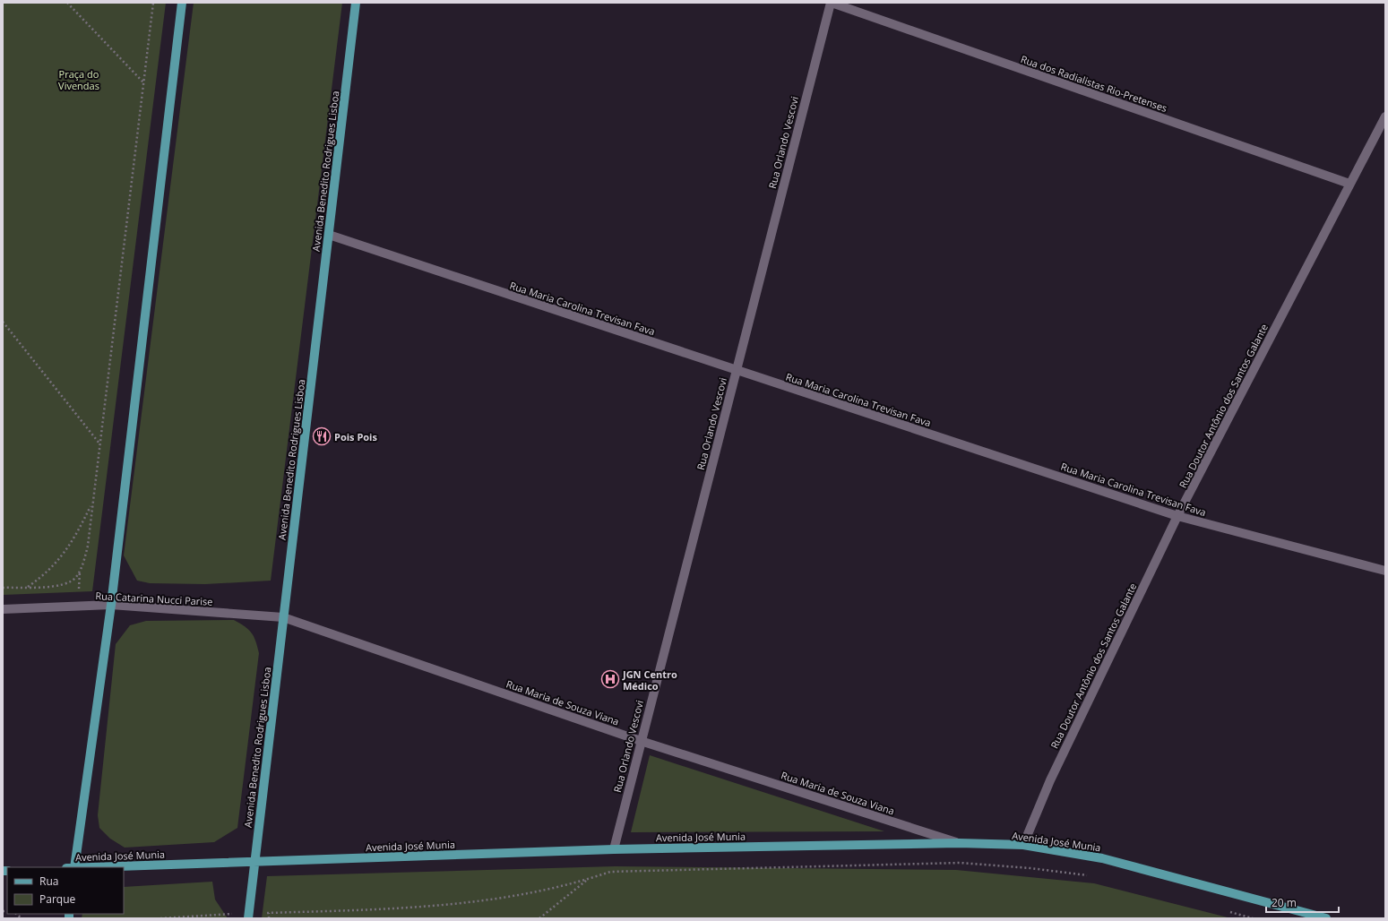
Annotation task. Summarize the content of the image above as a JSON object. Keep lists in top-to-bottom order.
{
  "streets": {
    "main road": ["Avenida Benedito Rodrigues Lisboa", "Avenida José Munia"],
    "street": [
      "Rua dos Radialistas Rio-Pretenses",
      "Rua Orlando Vescovi",
      "Rua Maria Carolina Trevisan Fava",
      "Rua Doutor Antônio dos Santos Galante",
      "Rua Catarina Nucci Parise",
      "Rua Maria de Souza Viana"
    ]
  },
  "crossings": [
    ["Rua dos Radialistas Rio-Pretenses", "Rua Orlando Vescovi"],
    ["Rua dos Radialistas Rio-Pretenses", "Rua Doutor Antônio dos Santos Galante"],
    ["Rua Orlando Vescovi", "Rua Maria Carolina Trevisan Fava"],
    ["Rua Orlando Vescovi", "Rua Maria de Souza Viana"],
    ["Rua Orlando Vescovi", "Avenida José Munia"],
    ["Avenida Benedito Rodrigues Lisboa", "Rua Maria Carolina Trevisan Fava"],
    ["Avenida Benedito Rodrigues Lisboa", "Rua Catarina Nucci Parise"],
    ["Avenida Benedito Rodrigues Lisboa", "Rua Maria de Souza Viana"],
    ["Avenida Benedito Rodrigues Lisboa", "Avenida José Munia"],
    ["Rua Maria Carolina Trevisan Fava", "Rua Doutor Antônio dos Santos Galante"],
    ["Rua Doutor Antônio dos Santos Galante", "Avenida José Munia"],
    ["Rua Catarina Nucci Parise", "Rua Maria de Souza Viana"],
    ["Rua Maria de Souza Viana", "Avenida José Munia"]
  ],
  "parks": ["Praça do Vivendas"],
  "places": {
    "restaurant": ["Pois Pois"],
    "hospital": ["JGN Centro Médico"]
  },
  "legend": ["Rua", "Parque"],
  "scale_bar": "20 m"
}
